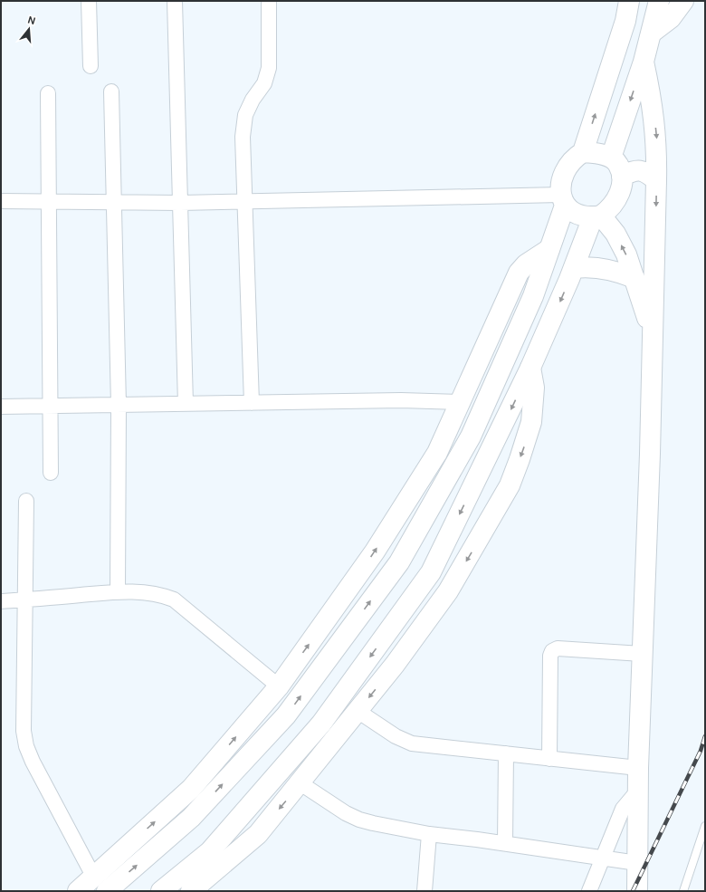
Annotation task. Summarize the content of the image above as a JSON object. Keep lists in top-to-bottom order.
{
  "north": "top"
}
